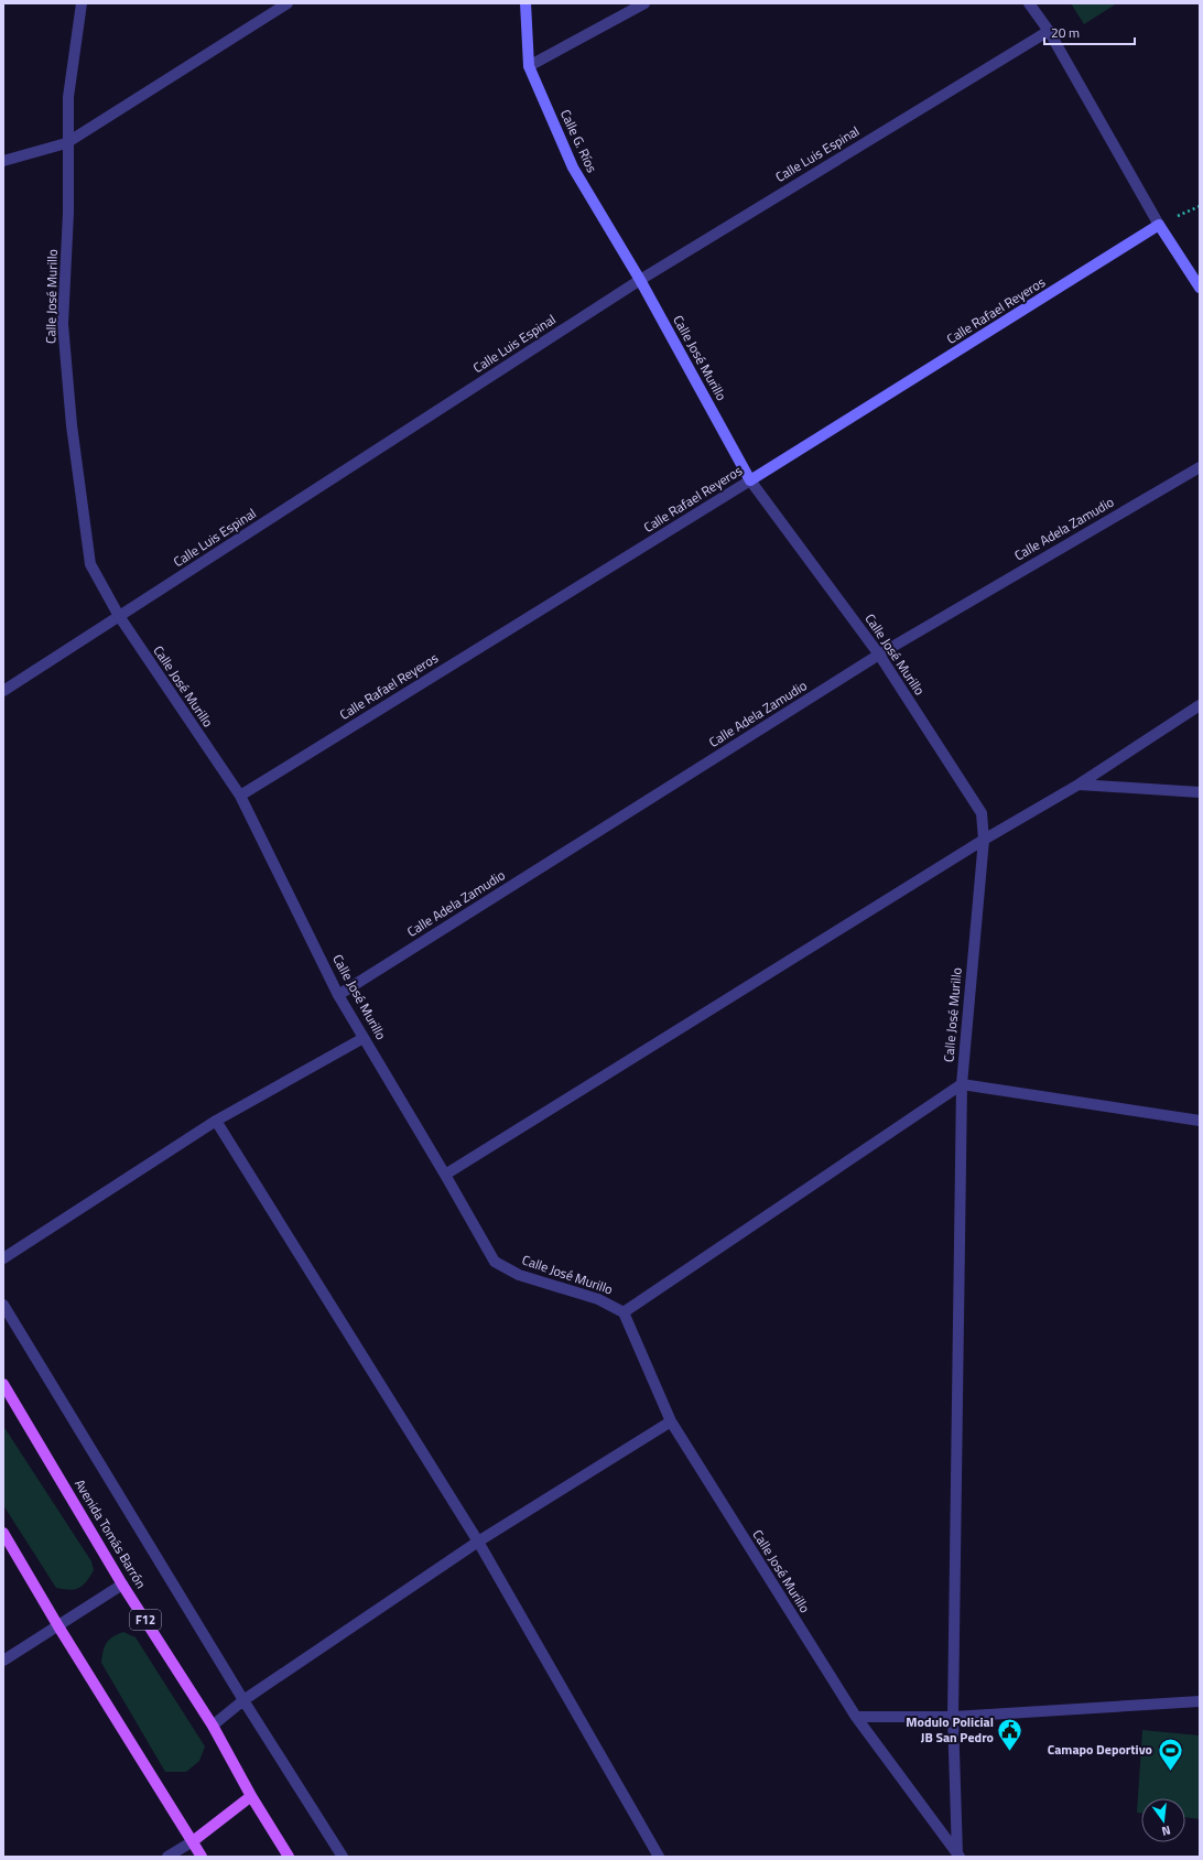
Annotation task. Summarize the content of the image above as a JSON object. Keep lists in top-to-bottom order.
{
  "streets": {
    "main road": ["Avenida Tomás Barrón", "F12"],
    "street": [
      "Calle G. Ríos",
      "Calle Luis Espinal",
      "Calle José Murillo",
      "Calle Rafael Reyeros",
      "Calle Adela Zamudio"
    ]
  },
  "crossings": [
    ["Calle G. Ríos", "Calle Luis Espinal"],
    ["Calle G. Ríos", "Calle José Murillo"],
    ["Calle Luis Espinal", "Calle José Murillo"],
    ["Calle José Murillo", "Calle Rafael Reyeros"],
    ["Calle José Murillo", "Calle Adela Zamudio"]
  ],
  "places": {
    "public building": ["Modulo Policial JB San Pedro"],
    "sports": ["Camapo Deportivo"]
  },
  "scale_bar": "20 m",
  "north": "bottom"
}
